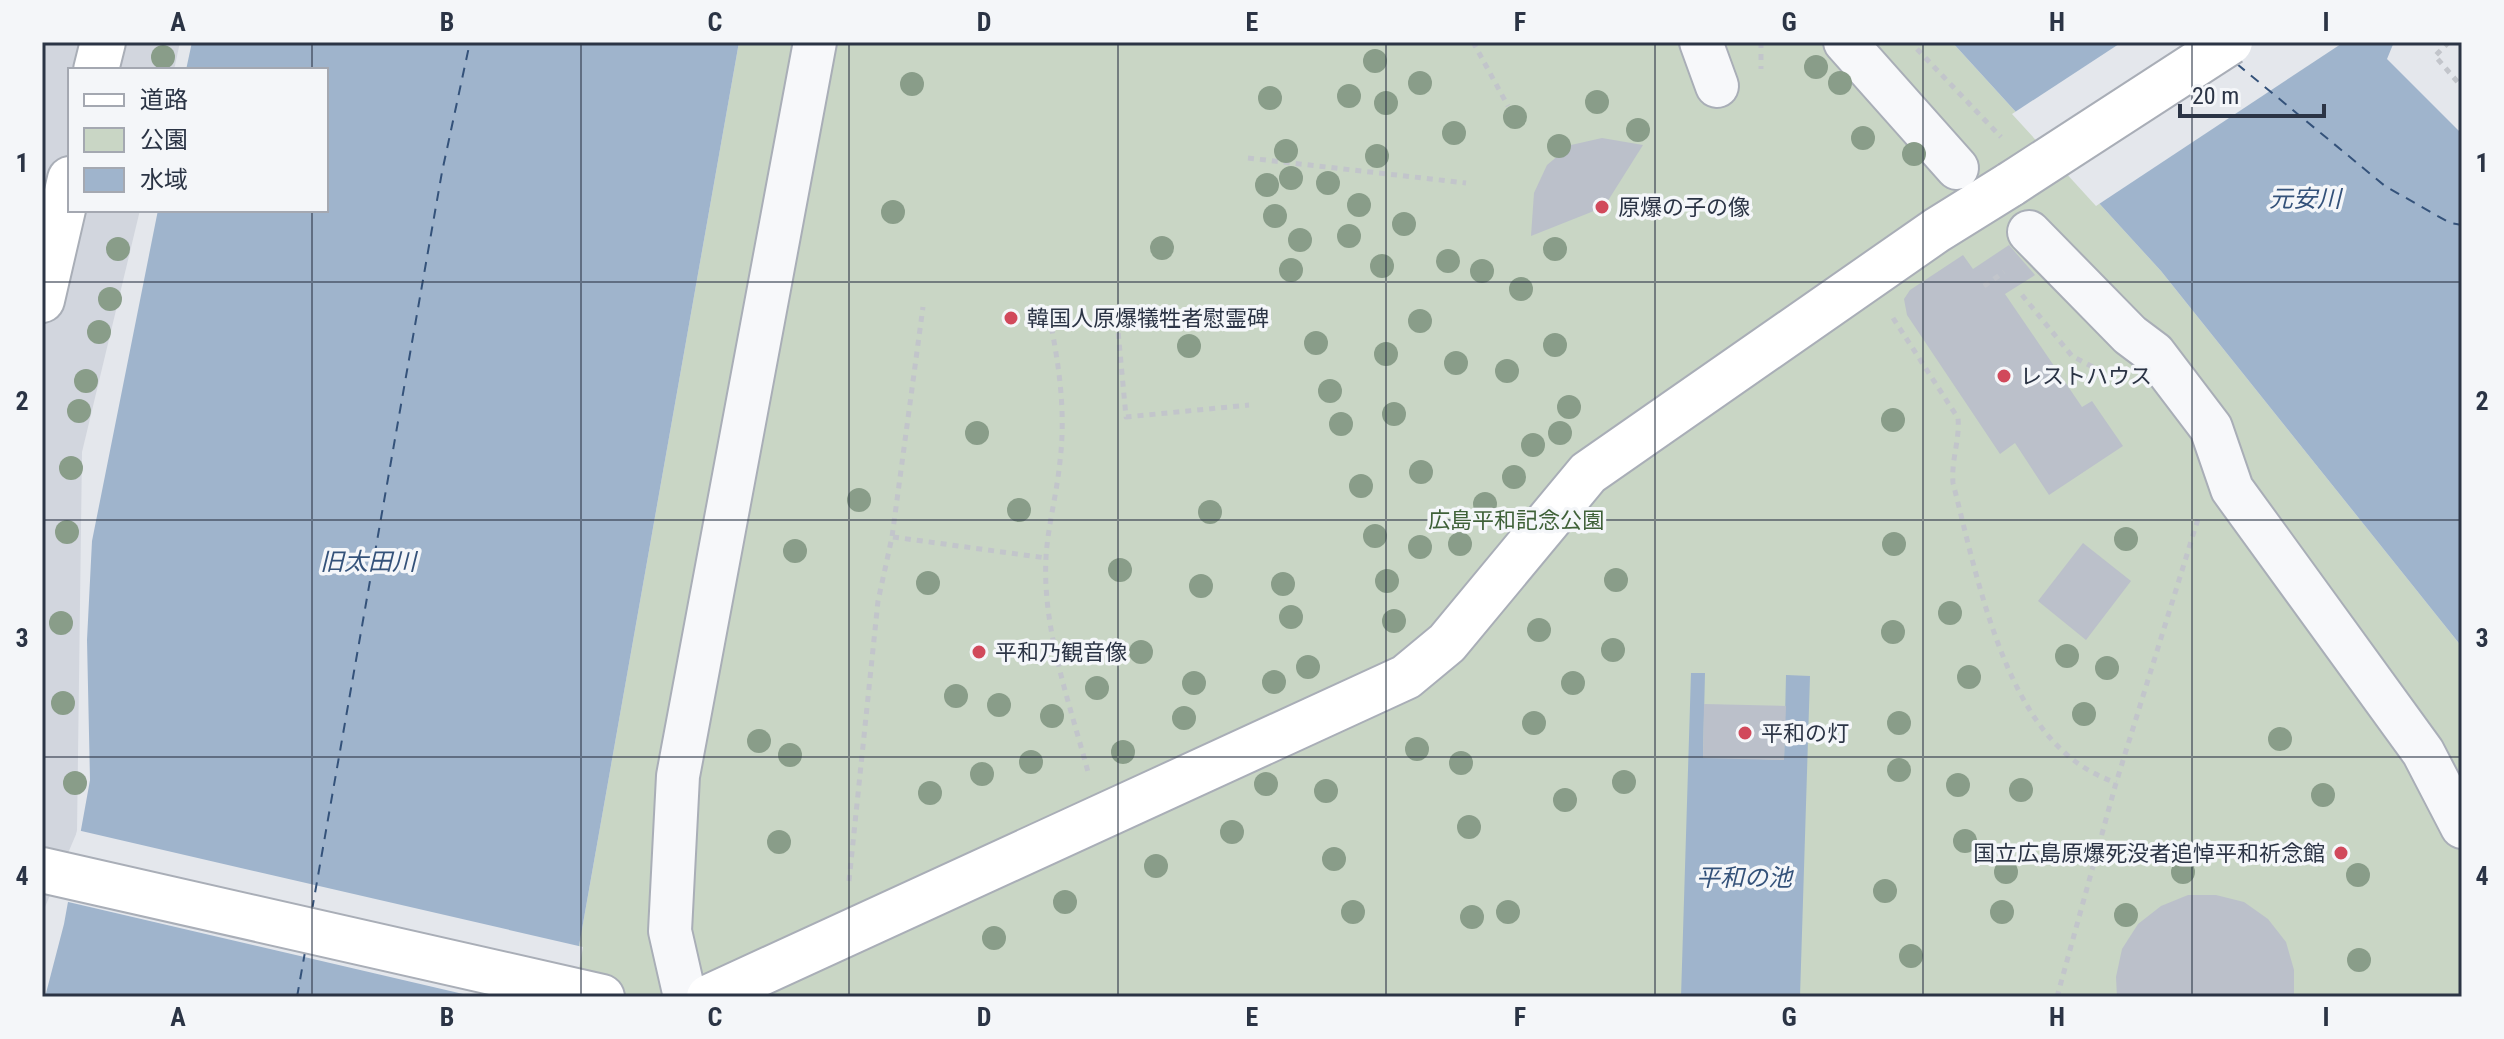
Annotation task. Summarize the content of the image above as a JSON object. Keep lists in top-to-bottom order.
{
  "water": ["元安川", "旧太田川", "平和の池"],
  "parks": ["広島平和記念公園"],
  "places": [
    "原爆の子の像",
    "韓国人原爆犠牲者慰霊碑",
    "レストハウス",
    "平和乃観音像",
    "平和の灯",
    "国立広島原爆死没者追悼平和祈念館"
  ],
  "legend": ["道路", "公園", "水域"],
  "scale_bar": "20 m",
  "grid": {
    "columns": [
      "A",
      "B",
      "C",
      "D",
      "E",
      "F",
      "G",
      "H",
      "I"
    ],
    "rows": [
      "1",
      "2",
      "3",
      "4"
    ]
  }
}
